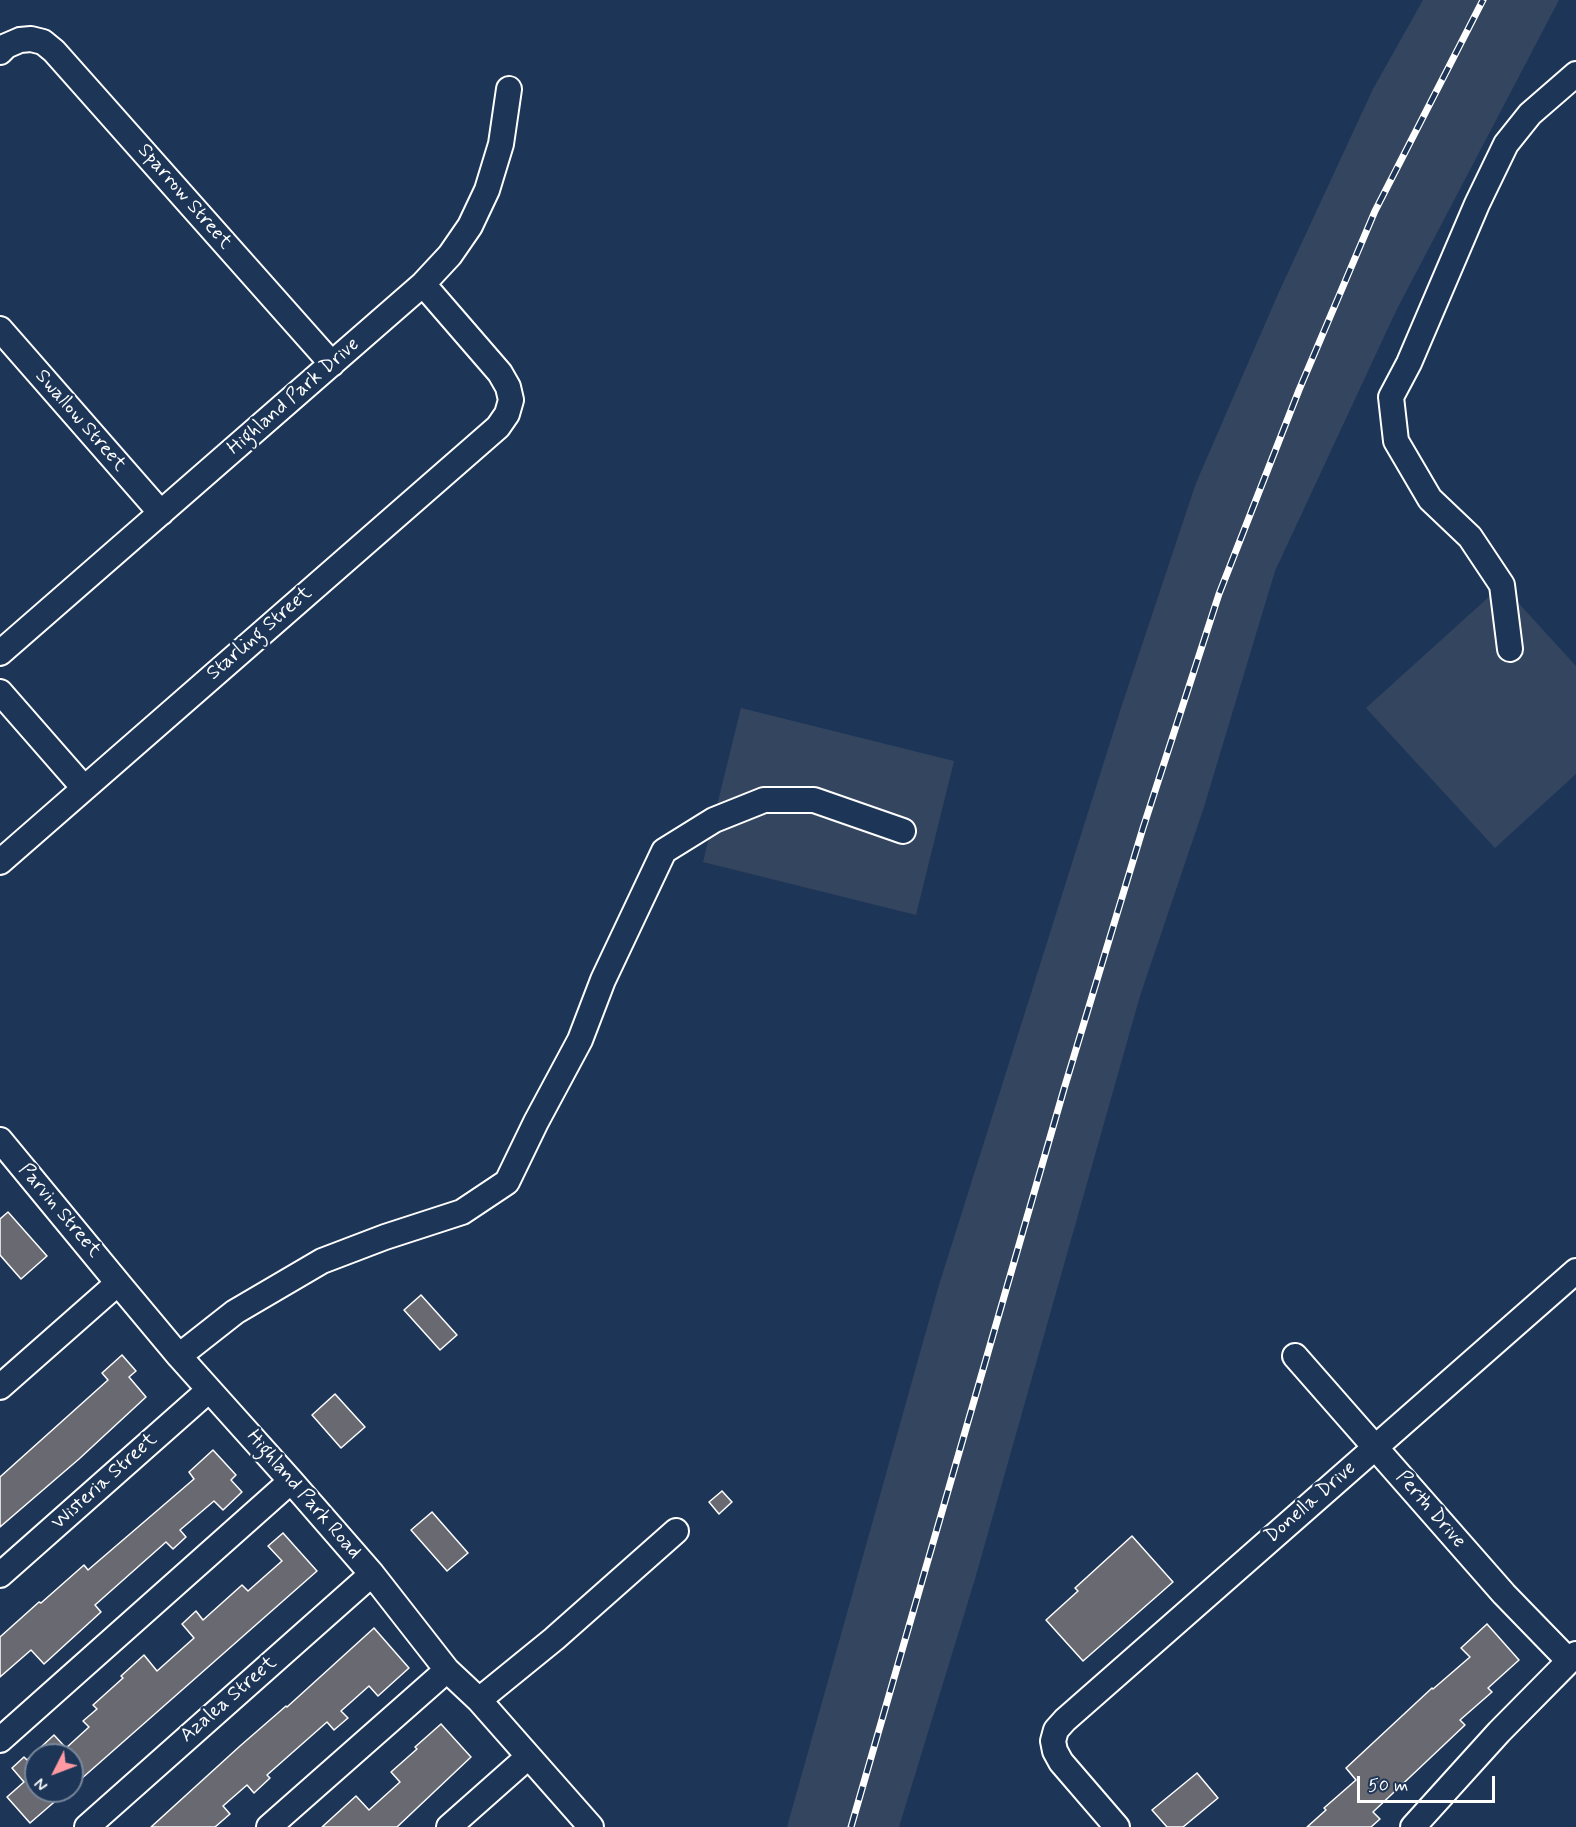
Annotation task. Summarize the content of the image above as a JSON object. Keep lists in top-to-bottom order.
{
  "streets": {
    "street": [
      "Sparrow Street",
      "Highland Park Drive",
      "Swallow Street",
      "Starling Street",
      "Parvin Street",
      "Wisteria Street",
      "Highland Park Road",
      "Donella Drive",
      "Perth Drive",
      "Azalea Street"
    ]
  },
  "crossings": [
    ["Sparrow Street", "Highland Park Drive"],
    ["Highland Park Drive", "Swallow Street"],
    ["Highland Park Drive", "Starling Street"],
    ["Parvin Street", "Highland Park Road"],
    ["Wisteria Street", "Highland Park Road"],
    ["Highland Park Road", "Azalea Street"],
    ["Donella Drive", "Perth Drive"]
  ],
  "scale_bar": "50 m",
  "north": "bottom left"
}
